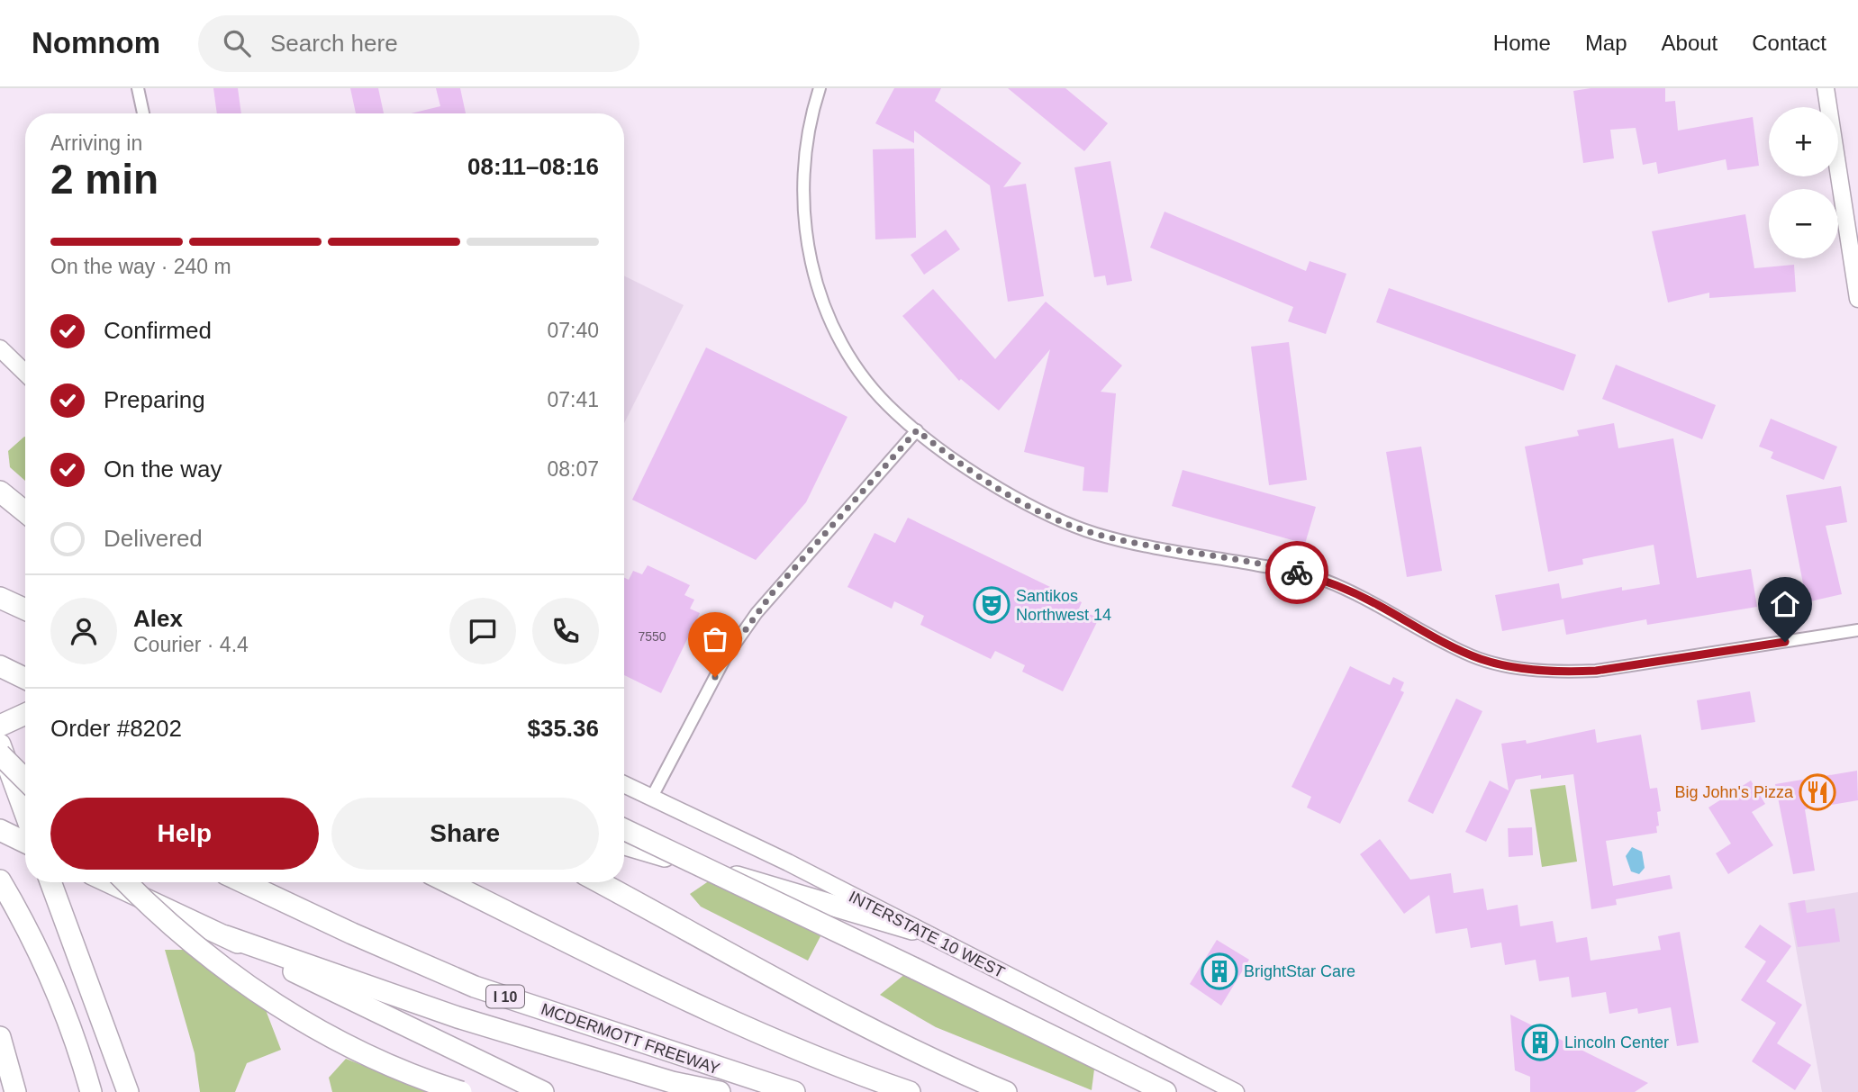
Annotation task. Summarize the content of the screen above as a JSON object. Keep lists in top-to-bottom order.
{
  "streets": {
    "highway": ["I 10", "MCDERMOTT FREEWAY"],
    "main road": ["INTERSTATE 10 WEST"]
  },
  "places": {
    "theatre": ["Santikos Northwest 14"],
    "restaurant": ["Big John's Pizza"],
    "building": ["BrightStar Care", "Lincoln Center"]
  },
  "house_numbers": ["7550"],
  "page": {
    "header": "Nomnom",
    "search": "Search here",
    "nav": [
      "Home",
      "Map",
      "About",
      "Contact"
    ],
    "map_buttons": ["+", "−"],
    "heading": ["2 min", "Arriving in", "08:11–08:16"],
    "panel": [
      "Alex",
      "Courier · 4.4",
      "Order #8202",
      "$35.36"
    ],
    "bar": "On the way · 240 m",
    "list": [
      ["Confirmed", "07:40"],
      ["Preparing", "07:41"],
      ["On the way", "08:07"],
      "Delivered"
    ],
    "buttons": ["Help", "Share"]
  }
}
